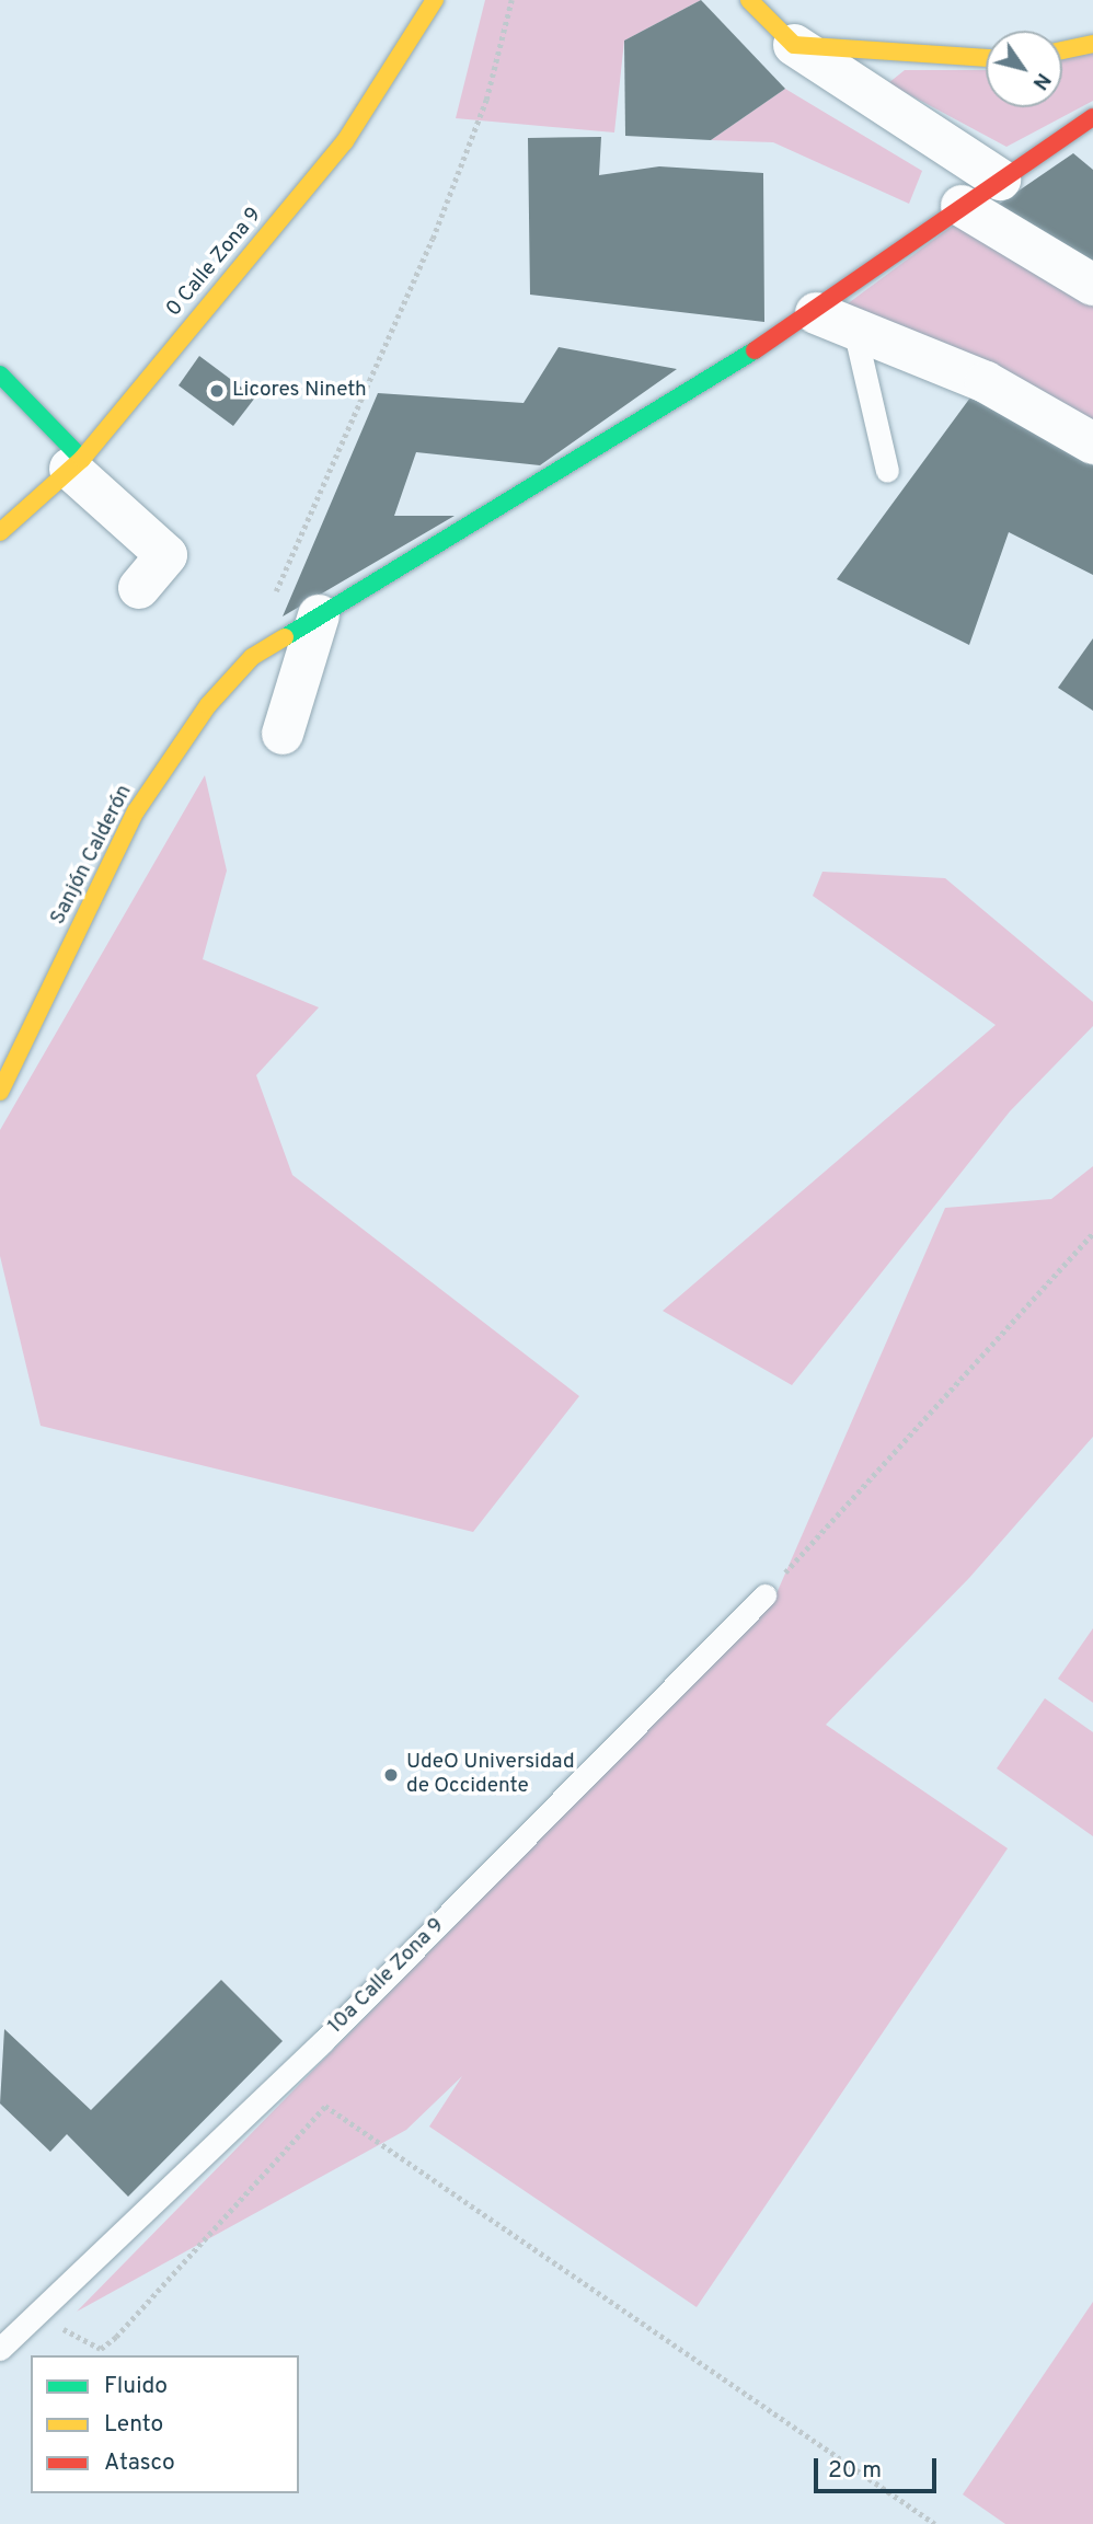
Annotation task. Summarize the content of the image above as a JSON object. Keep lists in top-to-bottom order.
{
  "streets": {
    "street": ["0 Calle Zona 9", "Sanjón Calderón"],
    "lane": ["10a Calle Zona 9"]
  },
  "places": ["Licores Nineth", "UdeO Universidad de Occidente"],
  "legend": ["Fluido", "Lento", "Atasco"],
  "scale_bar": "20 m",
  "north": "bottom right"
}
